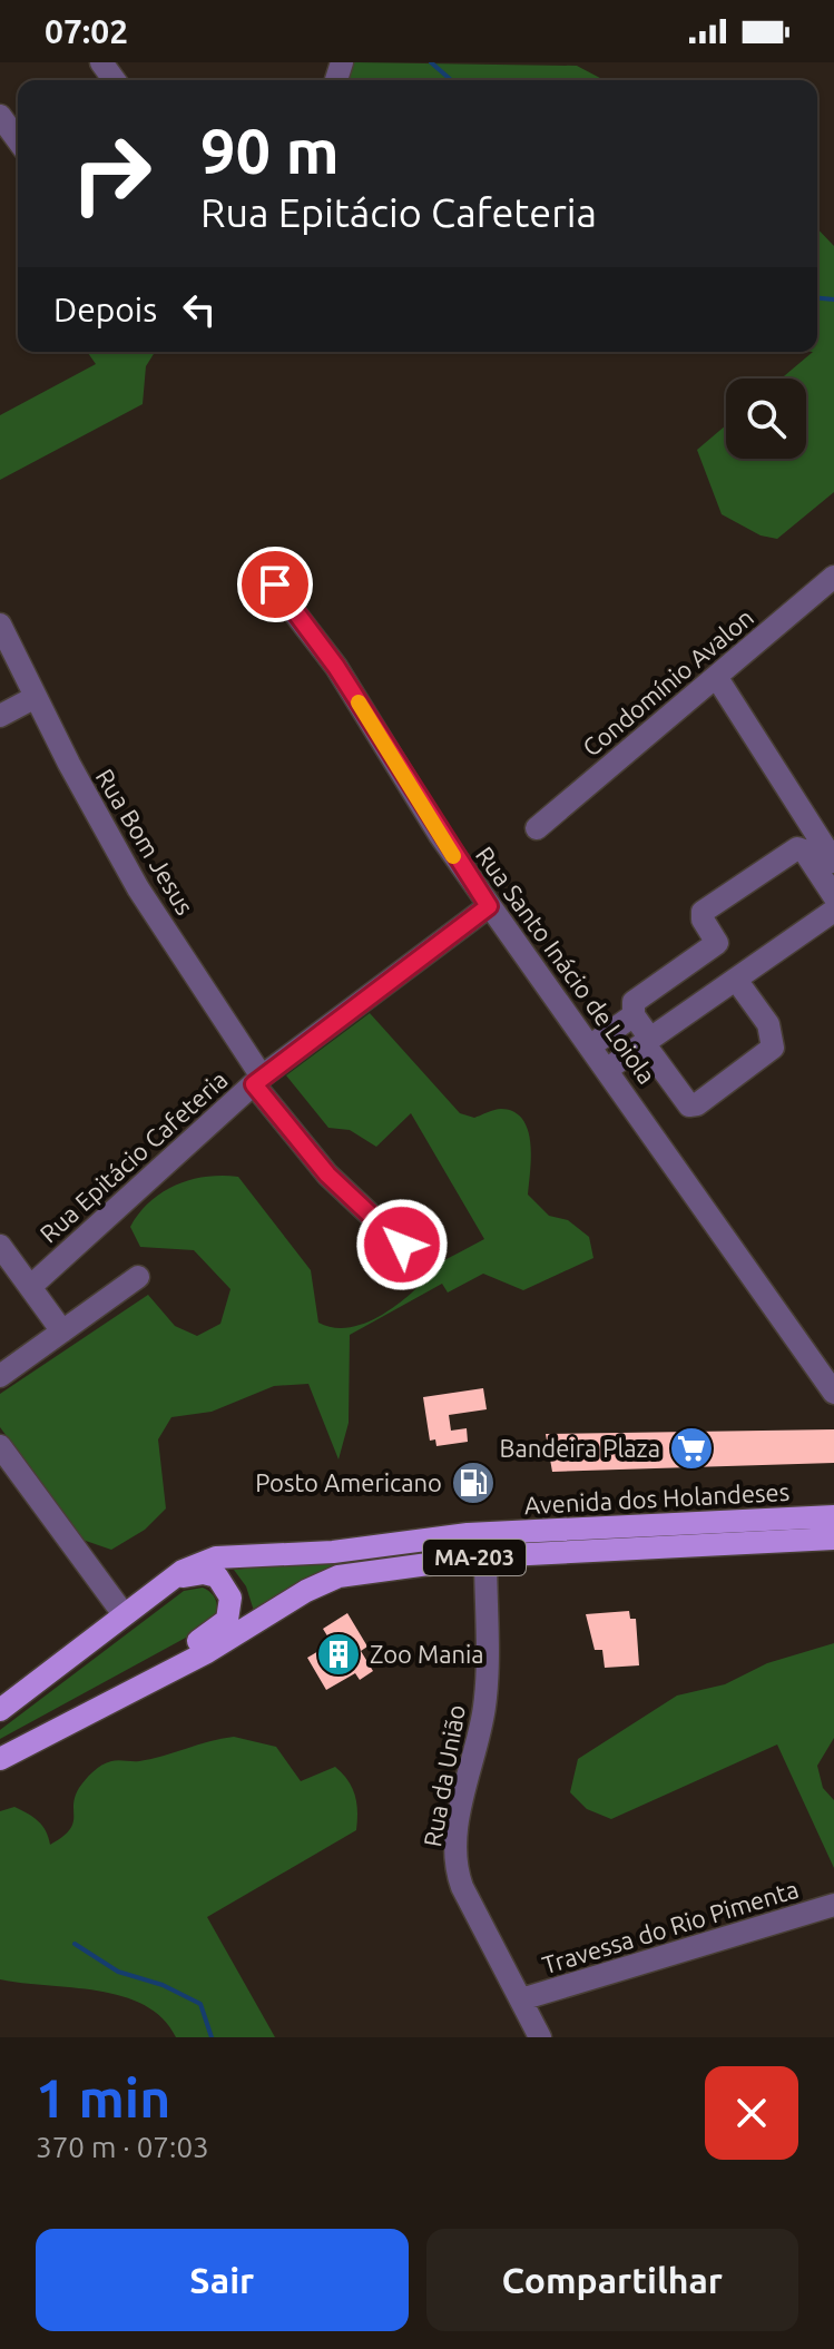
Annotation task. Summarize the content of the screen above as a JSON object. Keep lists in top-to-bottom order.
{
  "streets": {
    "main road": ["Avenida dos Holandeses", "MA-203"],
    "street": [
      "Condomínio Avalon",
      "Rua Bom Jesus",
      "Rua Santo Inácio de Loiola",
      "Rua Epitácio Cafeteria",
      "Rua da União",
      "Travessa do Rio Pimenta"
    ]
  },
  "crossings": [
    ["Rua Bom Jesus", "Rua Epitácio Cafeteria"],
    ["Rua Santo Inácio de Loiola", "Rua Epitácio Cafeteria"],
    ["Avenida dos Holandeses", "Rua da União"],
    ["Rua da União", "Travessa do Rio Pimenta"]
  ],
  "places": {
    "supermarket": ["Bandeira Plaza"],
    "fuel station": ["Posto Americano"],
    "building": ["Zoo Mania"]
  },
  "page": {
    "status": "07:02",
    "turn": ["90 m", "Rua Epitácio Cafeteria"],
    "then": "Depois",
    "heading": ["1 min", "370 m · 07:03"],
    "buttons": ["Sair", "Compartilhar"]
  }
}
